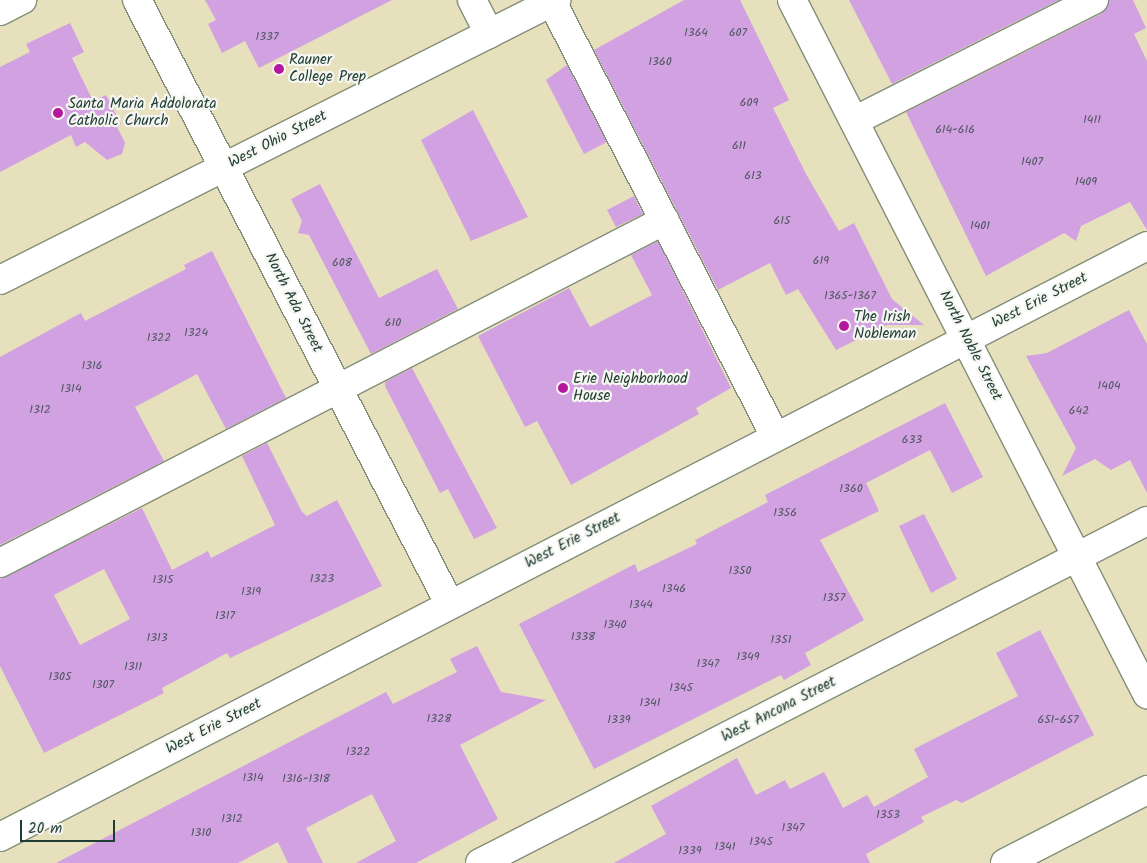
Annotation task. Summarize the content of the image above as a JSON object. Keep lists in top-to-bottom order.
{
  "streets": {
    "street": [
      "West Ohio Street",
      "West Erie Street",
      "North Ada Street",
      "North Noble Street",
      "West Ancona Street"
    ]
  },
  "crossings": [
    ["West Ohio Street", "North Ada Street"],
    ["West Erie Street", "North Ada Street"],
    ["West Erie Street", "North Noble Street"],
    ["North Noble Street", "West Ancona Street"]
  ],
  "places": [
    "Rauner College Prep",
    "Santa Maria Addolorata Catholic Church",
    "The Irish Nobleman",
    "Erie Neighborhood House"
  ],
  "house_numbers": [
    "1364",
    "607",
    "1337",
    "1360",
    "609",
    "1411",
    "614-616",
    "611",
    "1407",
    "613",
    "1409",
    "615",
    "1401",
    "619",
    "608",
    "1365-1367",
    "610",
    "1324",
    "1322",
    "1316",
    "1404",
    "1314",
    "1312",
    "642",
    "633",
    "1360",
    "1356",
    "1350",
    "1323",
    "1315",
    "1346",
    "1319",
    "1357",
    "1344",
    "1317",
    "1340",
    "1338",
    "1313",
    "1351",
    "1349",
    "1347",
    "1311",
    "1305",
    "1307",
    "1345",
    "1341",
    "1328",
    "1339",
    "651-657",
    "1322",
    "1314",
    "1316-1318",
    "1353",
    "1312",
    "1347",
    "1310",
    "1345",
    "1341",
    "1339"
  ],
  "scale_bar": "20 m"
}
